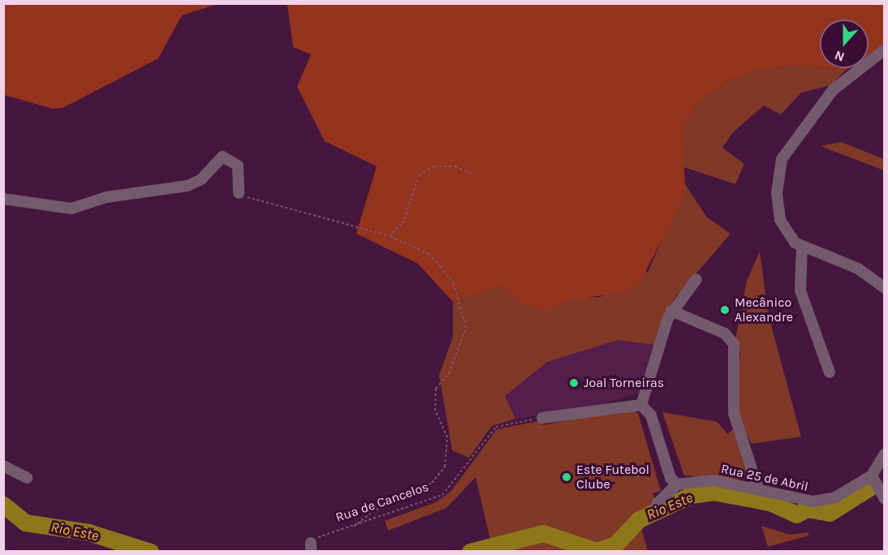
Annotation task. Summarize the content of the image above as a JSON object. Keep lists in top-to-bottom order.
{
  "streets": {
    "street": ["Rua 25 de Abril"],
    "path": ["Rua de Cancelos"]
  },
  "water": ["Rio Este"],
  "places": ["Mecânico Alexandre", "Joal Torneiras", "Este Futebol Clube"],
  "north": "bottom"
}
